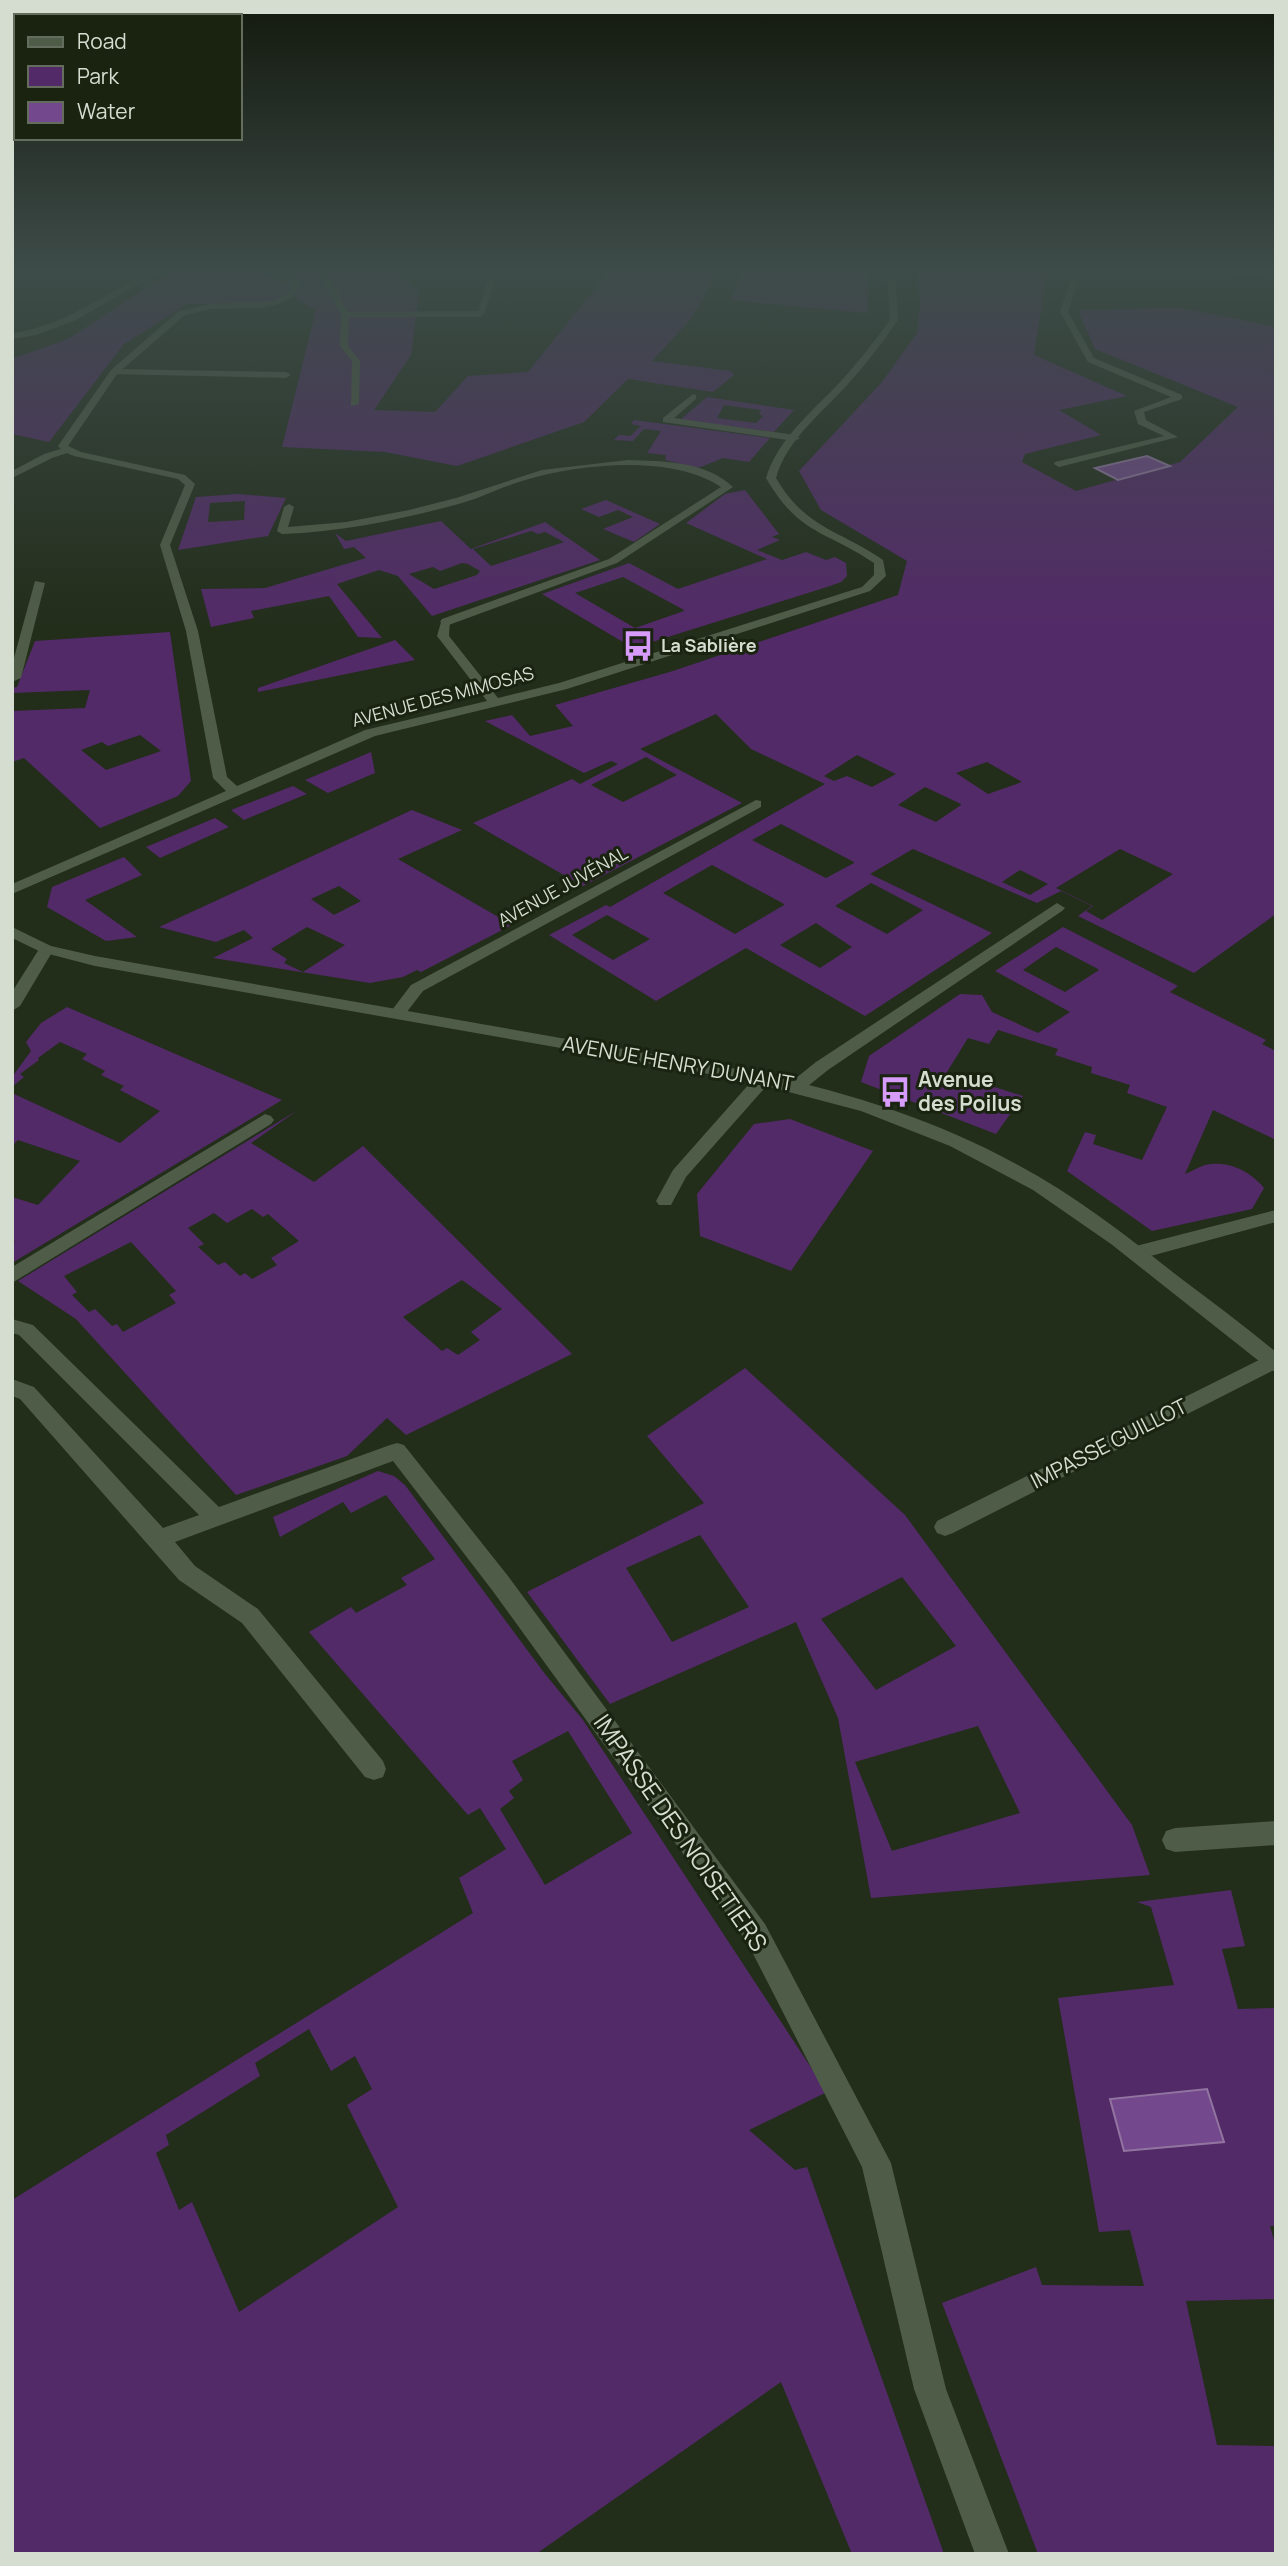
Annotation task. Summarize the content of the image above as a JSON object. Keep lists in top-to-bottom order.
{
  "streets": {
    "street": [
      "AVENUE DES MIMOSAS",
      "AVENUE JUVÉNAL",
      "AVENUE HENRY DUNANT",
      "IMPASSE GUILLOT",
      "IMPASSE DES NOISETIERS"
    ]
  },
  "crossings": [
    ["AVENUE JUVÉNAL", "AVENUE HENRY DUNANT"],
    ["AVENUE HENRY DUNANT", "IMPASSE GUILLOT"]
  ],
  "places": {
    "bus stop": ["La Sablière", "Avenue des Poilus"]
  },
  "legend": ["Road", "Park", "Water"]
}
